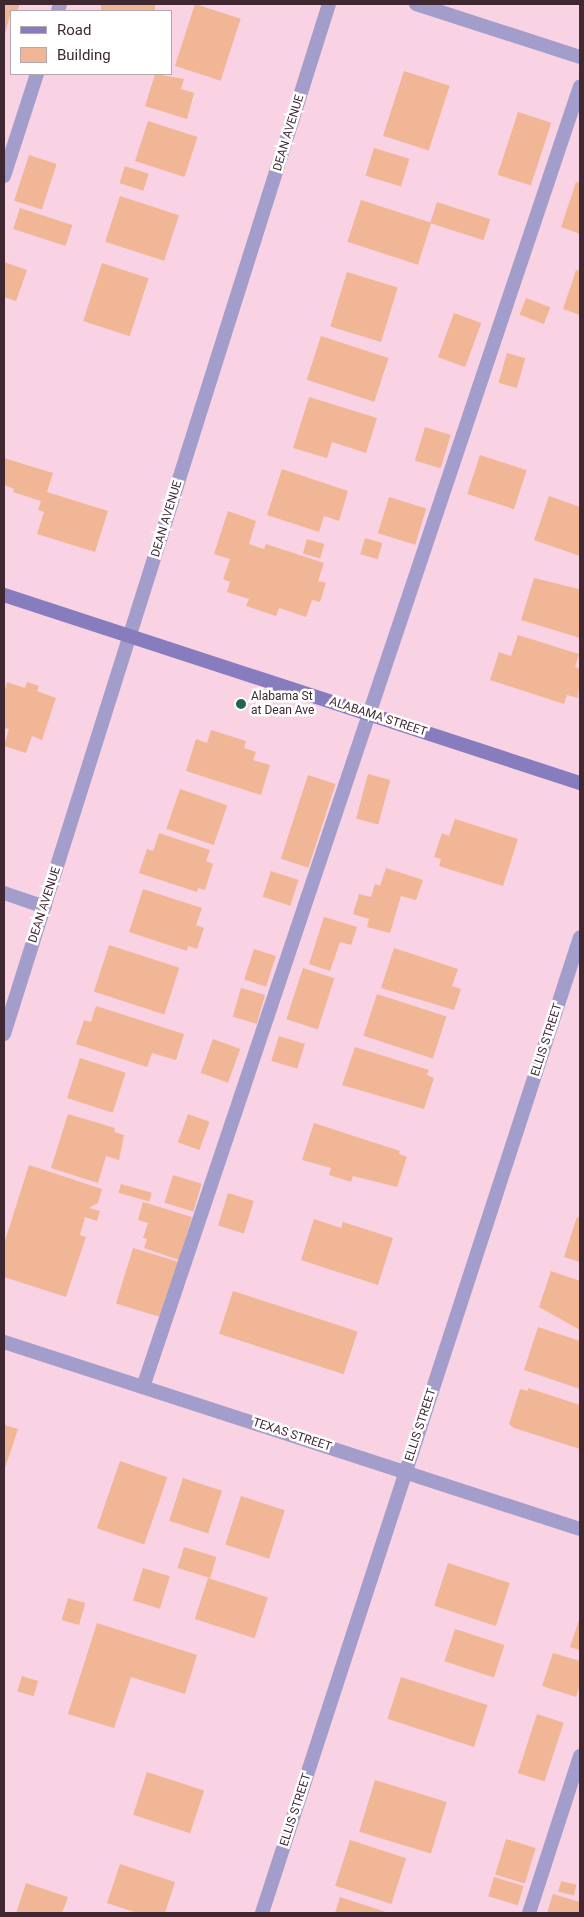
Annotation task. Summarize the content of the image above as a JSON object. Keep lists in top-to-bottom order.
{
  "streets": {
    "main road": ["ALABAMA STREET"],
    "street": ["DEAN AVENUE", "ELLIS STREET", "TEXAS STREET"]
  },
  "crossings": [
    ["DEAN AVENUE", "ALABAMA STREET"],
    ["ELLIS STREET", "TEXAS STREET"]
  ],
  "places": ["Alabama St at Dean Ave"],
  "legend": ["Road", "Building"]
}
